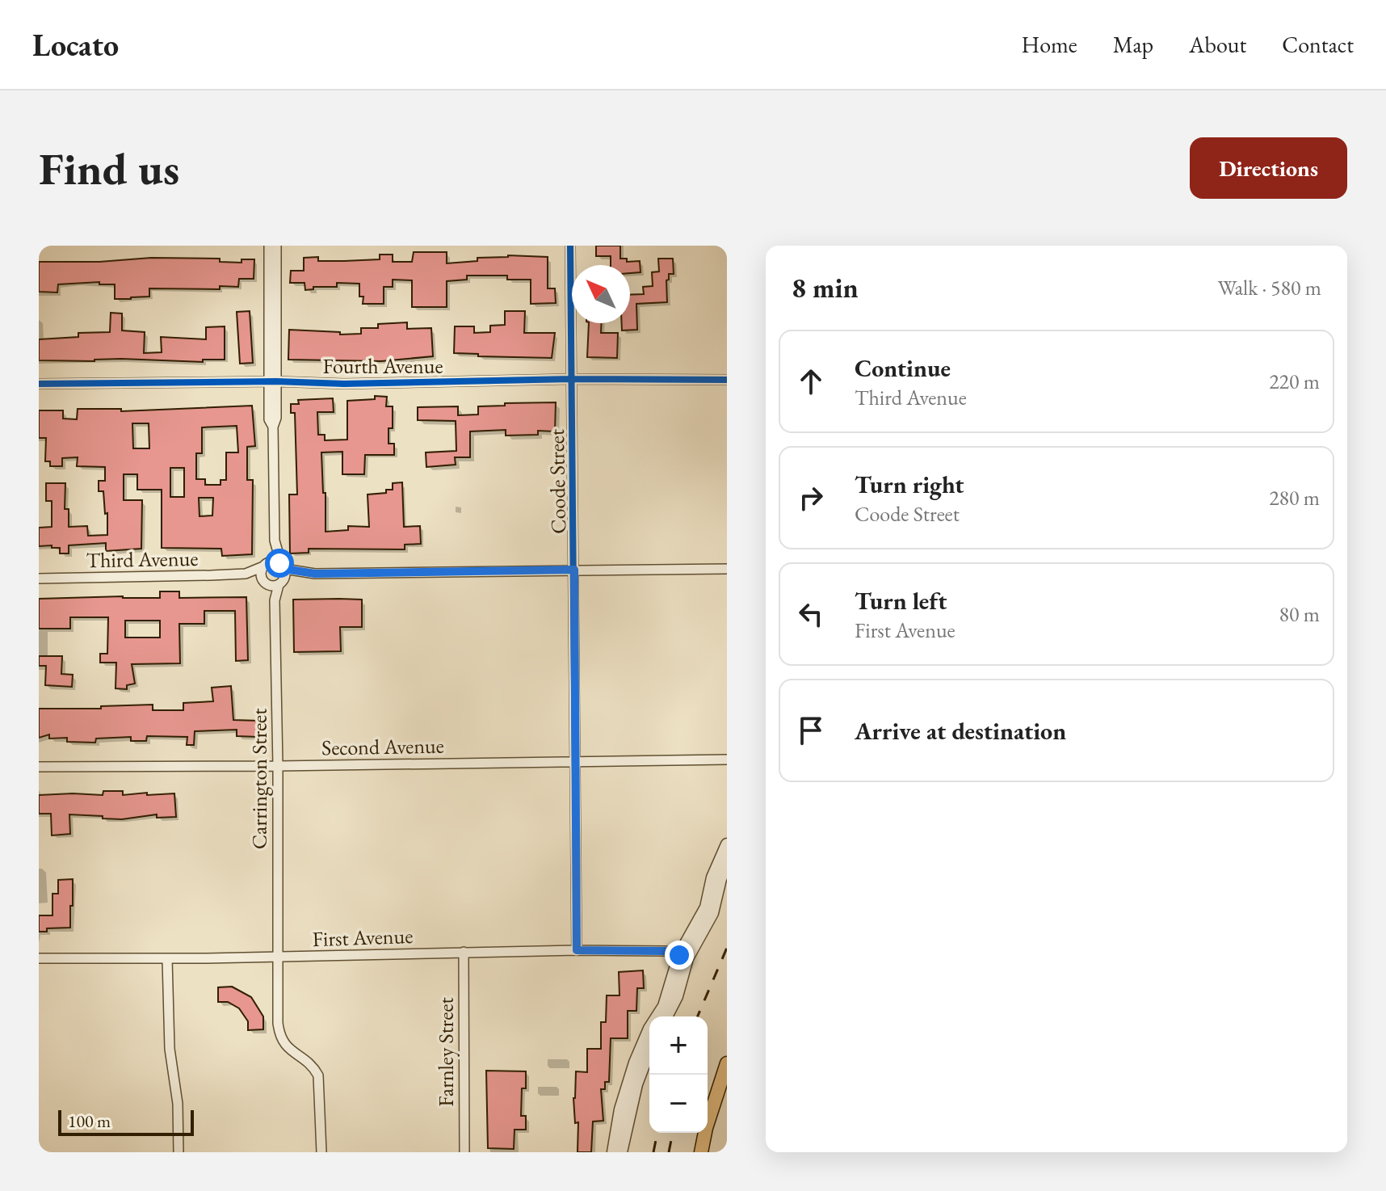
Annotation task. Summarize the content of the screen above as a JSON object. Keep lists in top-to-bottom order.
{
  "streets": {
    "street": [
      "Fourth Avenue",
      "Coode Street",
      "Third Avenue",
      "Second Avenue",
      "Carrington Street",
      "First Avenue",
      "Farnley Street"
    ]
  },
  "crossings": [
    ["Fourth Avenue", "Coode Street"],
    ["Coode Street", "Second Avenue"],
    ["Coode Street", "First Avenue"],
    ["Third Avenue", "Carrington Street"],
    ["Second Avenue", "Carrington Street"],
    ["Carrington Street", "First Avenue"],
    ["First Avenue", "Farnley Street"]
  ],
  "scale_bar": "100 m",
  "north": "top left",
  "page": {
    "header": "Locato",
    "nav": [
      "Home",
      "Map",
      "About",
      "Contact"
    ],
    "buttons": "Directions",
    "title": "Find us",
    "heading": ["8 min", "Walk · 580 m"],
    "list": [
      ["Continue", "Third Avenue", "220 m"],
      ["Turn right", "Coode Street", "280 m"],
      ["Turn left", "First Avenue", "80 m"],
      "Arrive at destination"
    ],
    "map_buttons": ["+", "−"],
    "scale": "100 m"
  }
}
